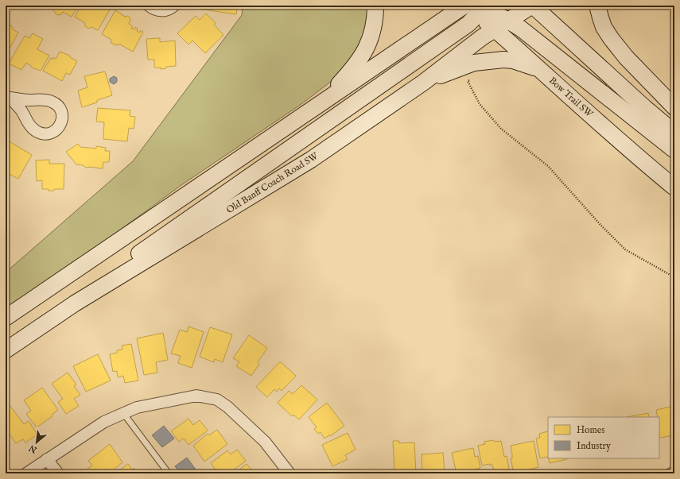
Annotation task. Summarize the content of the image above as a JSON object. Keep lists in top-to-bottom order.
{
  "streets": {
    "main road": ["Bow Trail SW", "Old Banff Coach Road SW"]
  },
  "crossings": [
    ["Bow Trail SW", "Old Banff Coach Road SW"]
  ],
  "legend": ["Homes", "Industry"],
  "north": "bottom left"
}
